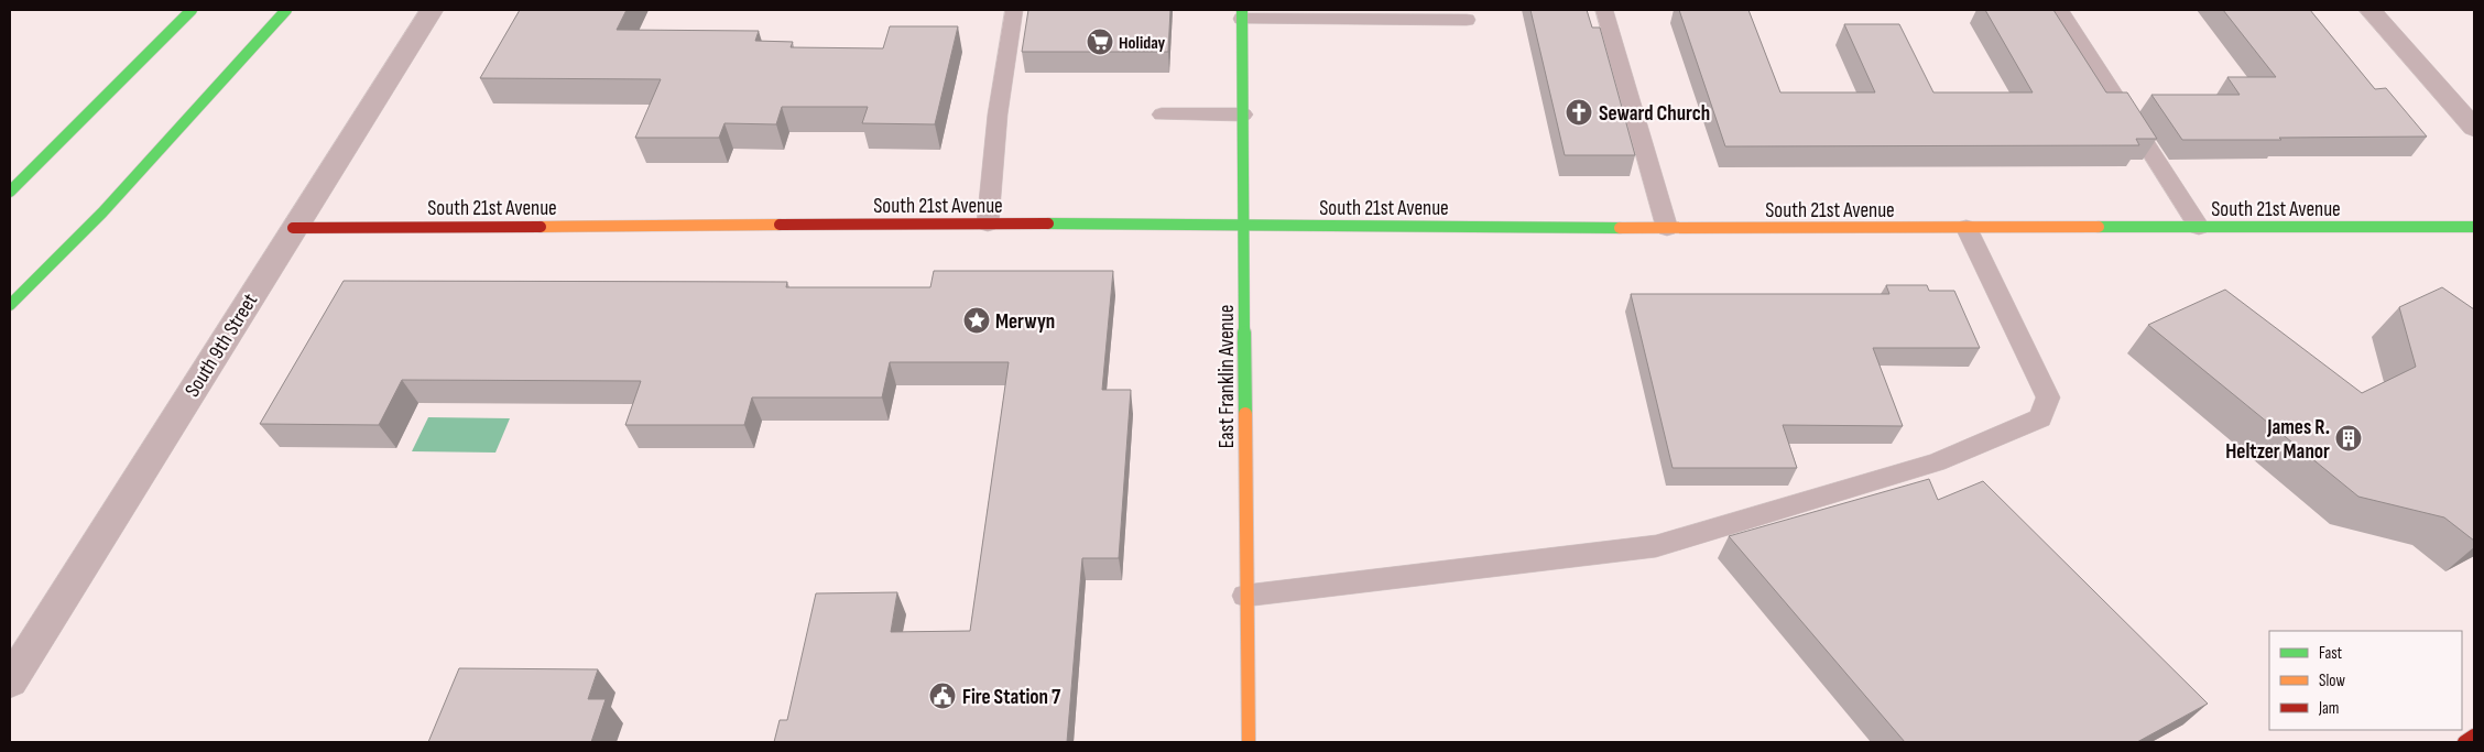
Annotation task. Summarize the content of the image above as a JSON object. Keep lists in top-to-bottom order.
{
  "streets": {
    "main road": ["South 21st Avenue", "East Franklin Avenue"],
    "street": ["South 9th Street"]
  },
  "crossings": [
    ["South 21st Avenue", "South 9th Street"],
    ["South 21st Avenue", "East Franklin Avenue"]
  ],
  "places": {
    "supermarket": ["Holiday"],
    "church": ["Seward Church"],
    "place": ["Merwyn"],
    "building": ["James R. Heltzer Manor"],
    "public building": ["Fire Station 7"]
  },
  "legend": ["Fast", "Slow", "Jam"]
}
